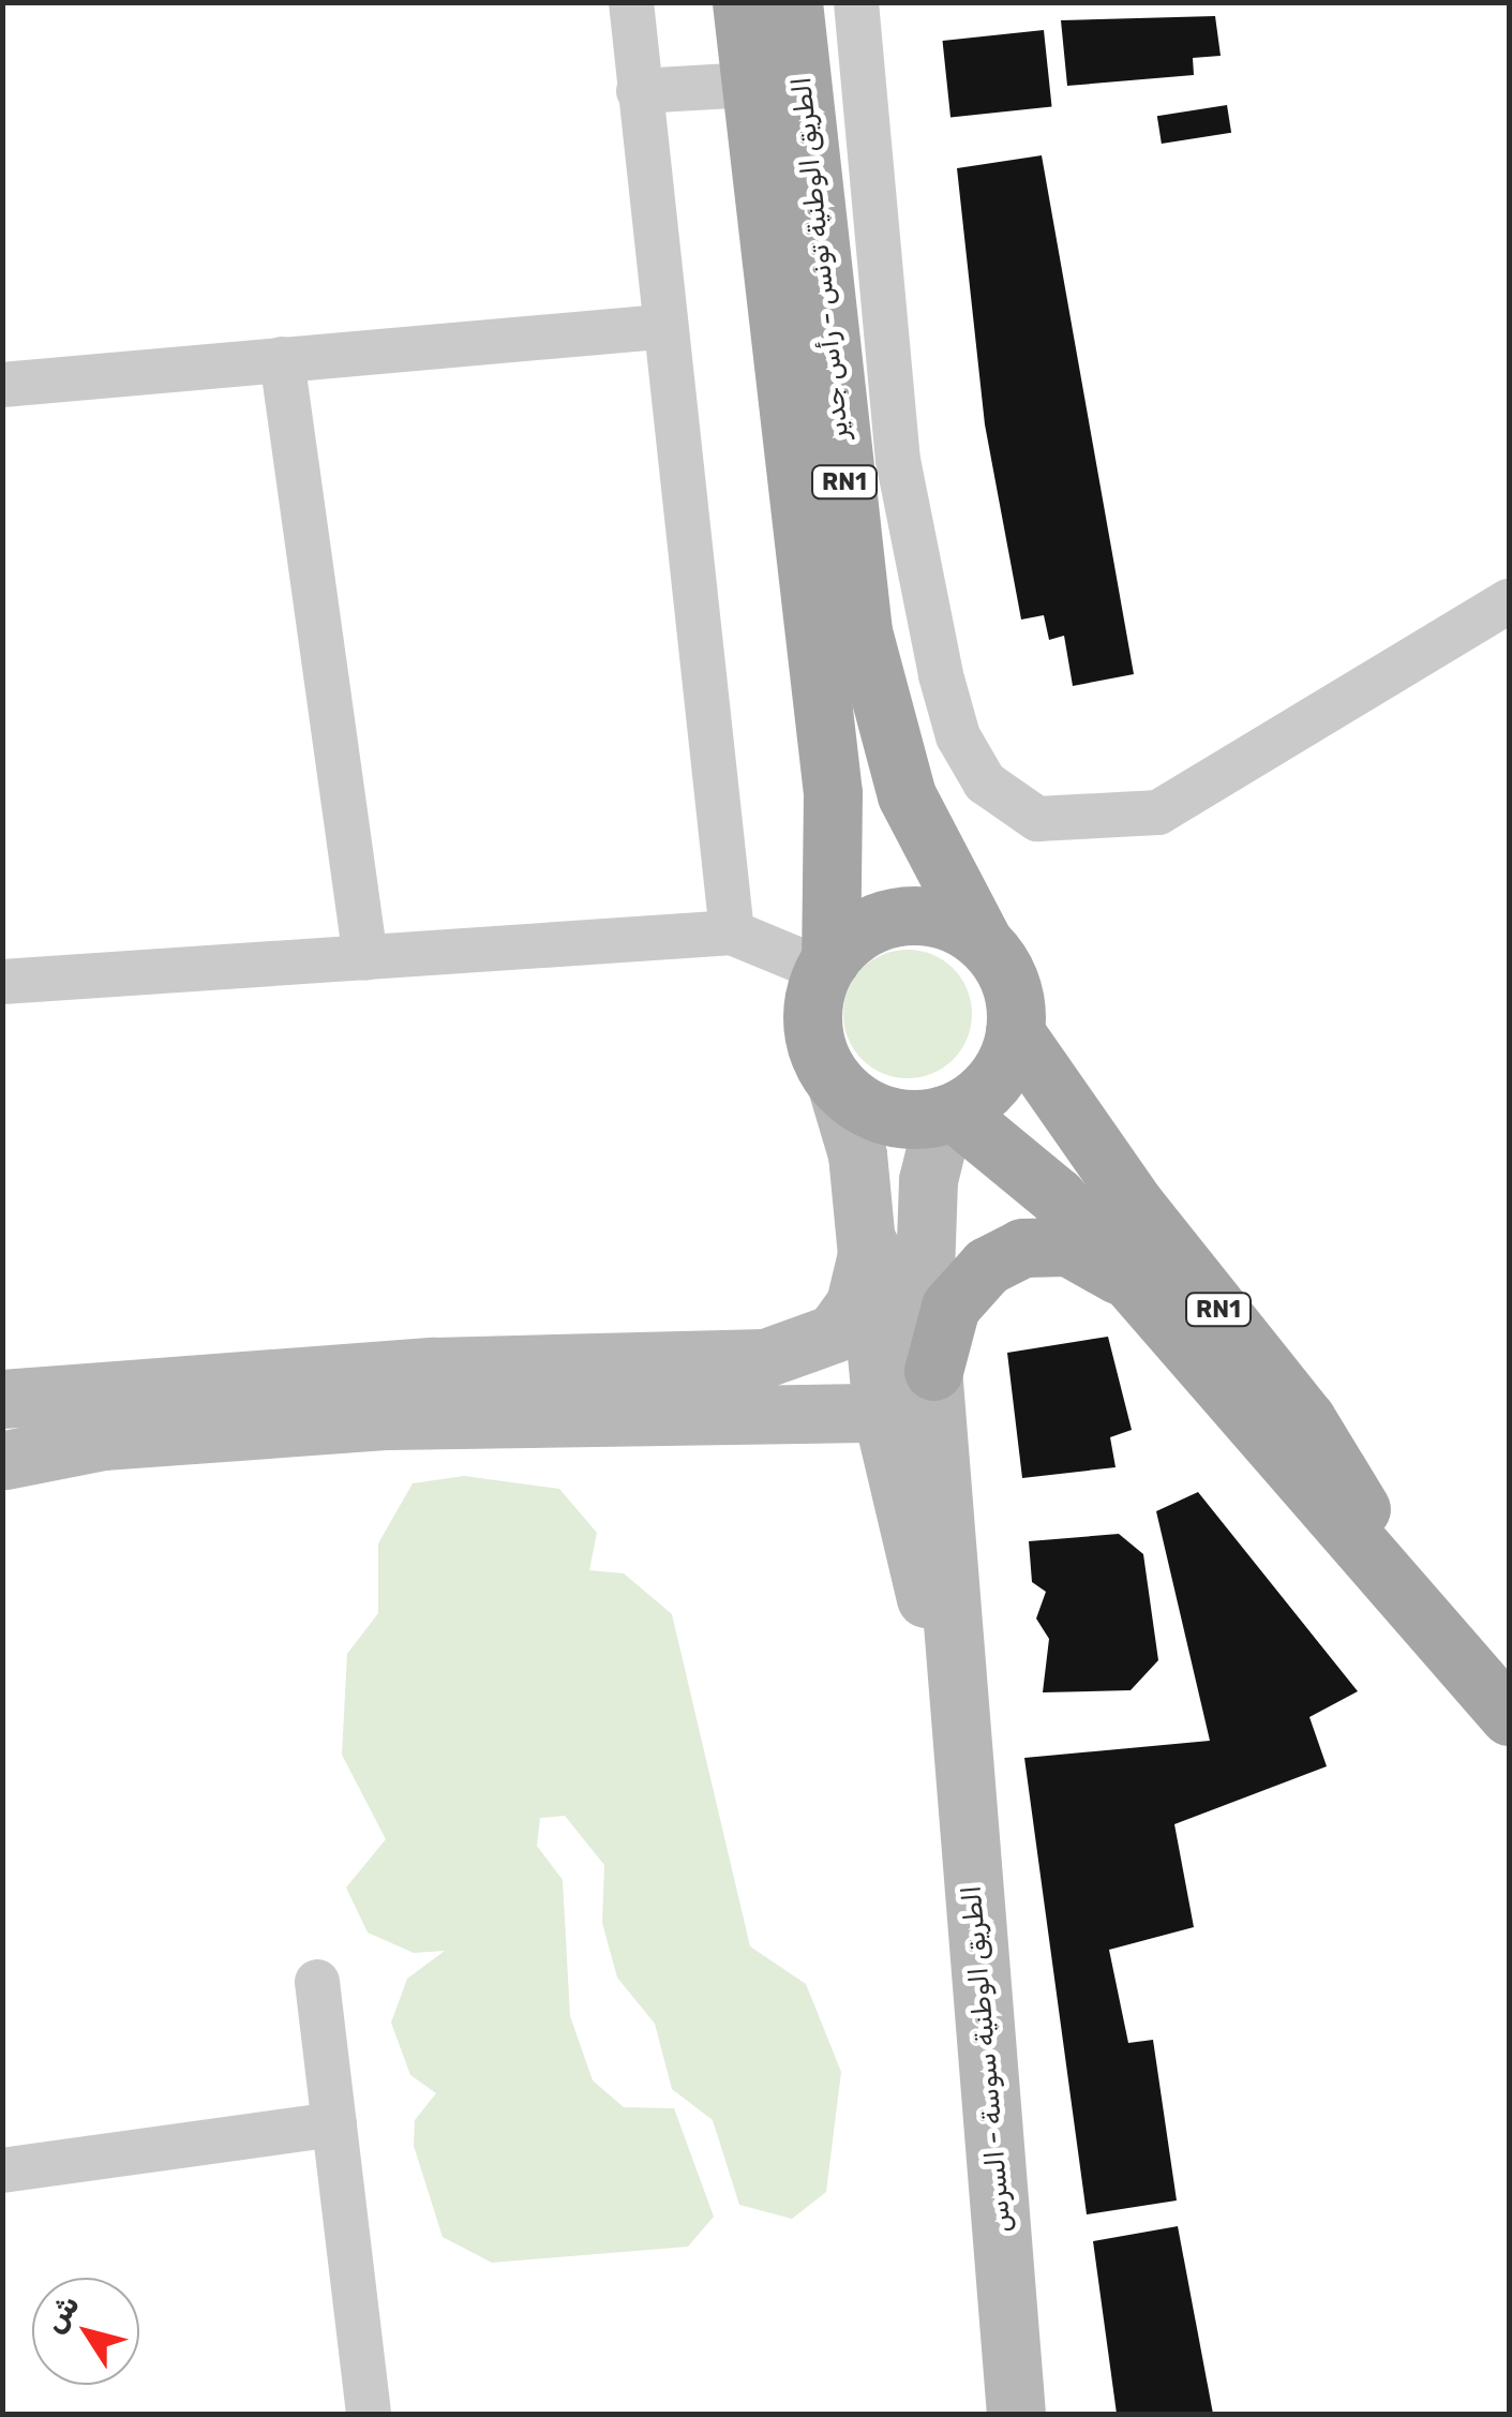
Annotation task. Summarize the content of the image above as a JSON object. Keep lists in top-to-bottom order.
{
  "streets": {
    "main road": ["الطريق الوطنية تونس - رأس جدير", "RN1", "الطريق الوطنية سوسة - السرس"]
  },
  "crossings": [
    ["الطريق الوطنية تونس - رأس جدير", "RN1"],
    ["الطريق الوطنية تونس - رأس جدير", "الطريق الوطنية سوسة - السرس"],
    ["RN1", "الطريق الوطنية سوسة - السرس"]
  ],
  "north": "top left"
}
